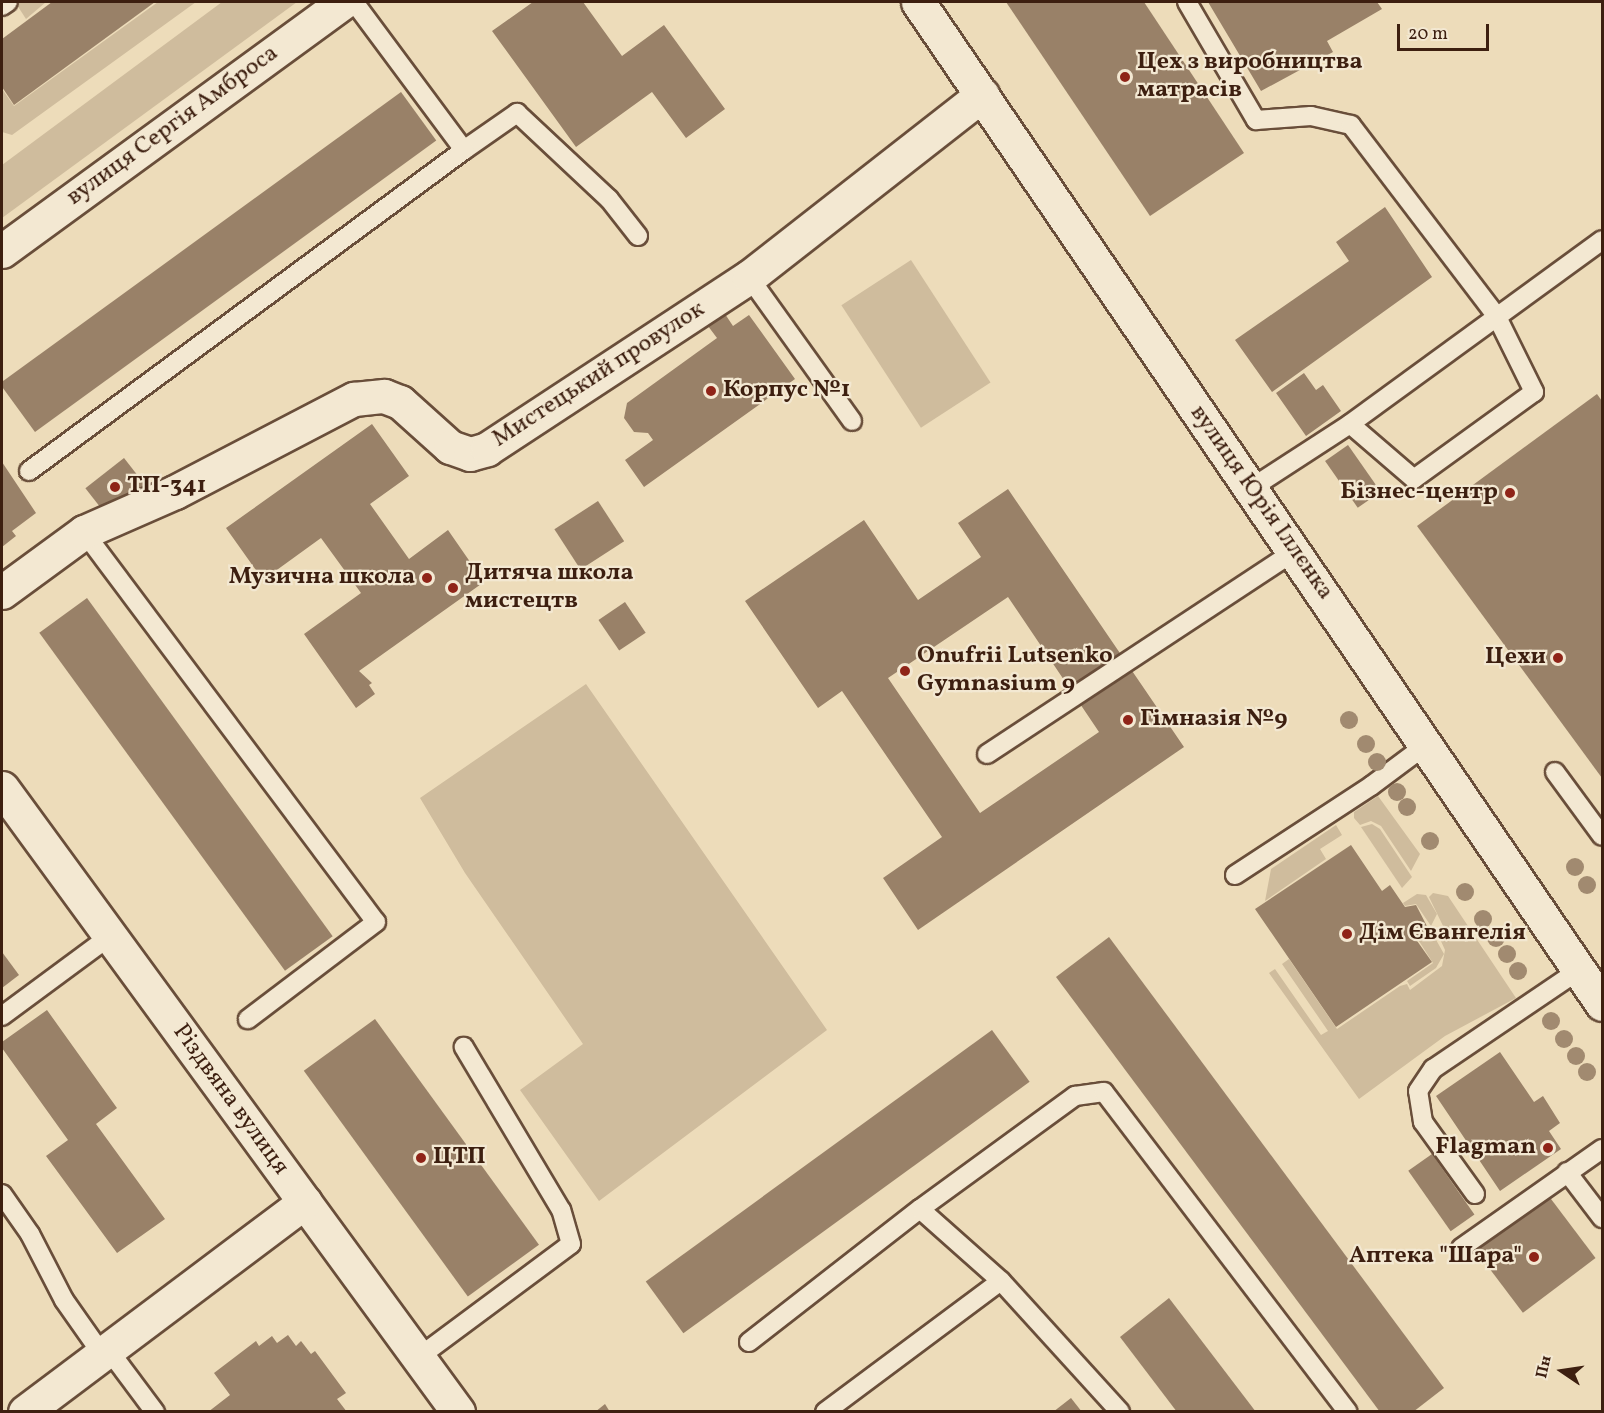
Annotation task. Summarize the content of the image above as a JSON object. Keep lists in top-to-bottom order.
{
  "streets": {
    "street": [
      "вулиця Сергія Амброса",
      "Мистецький провулок",
      "вулиця Юрія Іллєнка",
      "Різдвяна вулиця"
    ]
  },
  "crossings": [
    ["Мистецький провулок", "вулиця Юрія Іллєнка"]
  ],
  "places": [
    "Цех з виробництва матрасів",
    "Корпус №1",
    "ТП-341",
    "Бізнес-центр",
    "Музична школа",
    "Дитяча школа мистецтв",
    "Цехи",
    "Onufrii Lutsenko Gymnasium 9",
    "Гімназія №9",
    "Дім Євангелія",
    "Flagman",
    "ЦТП",
    "Аптека \"Шара\""
  ],
  "scale_bar": "20 m",
  "north": "left"
}
